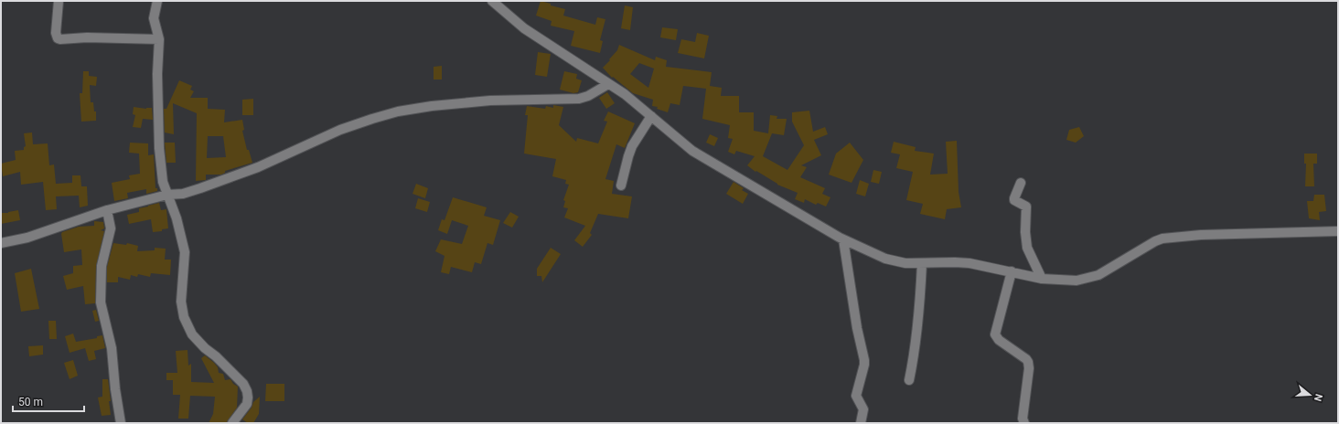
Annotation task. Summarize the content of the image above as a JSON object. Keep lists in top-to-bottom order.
{
  "scale_bar": "50 m",
  "north": "right"
}
